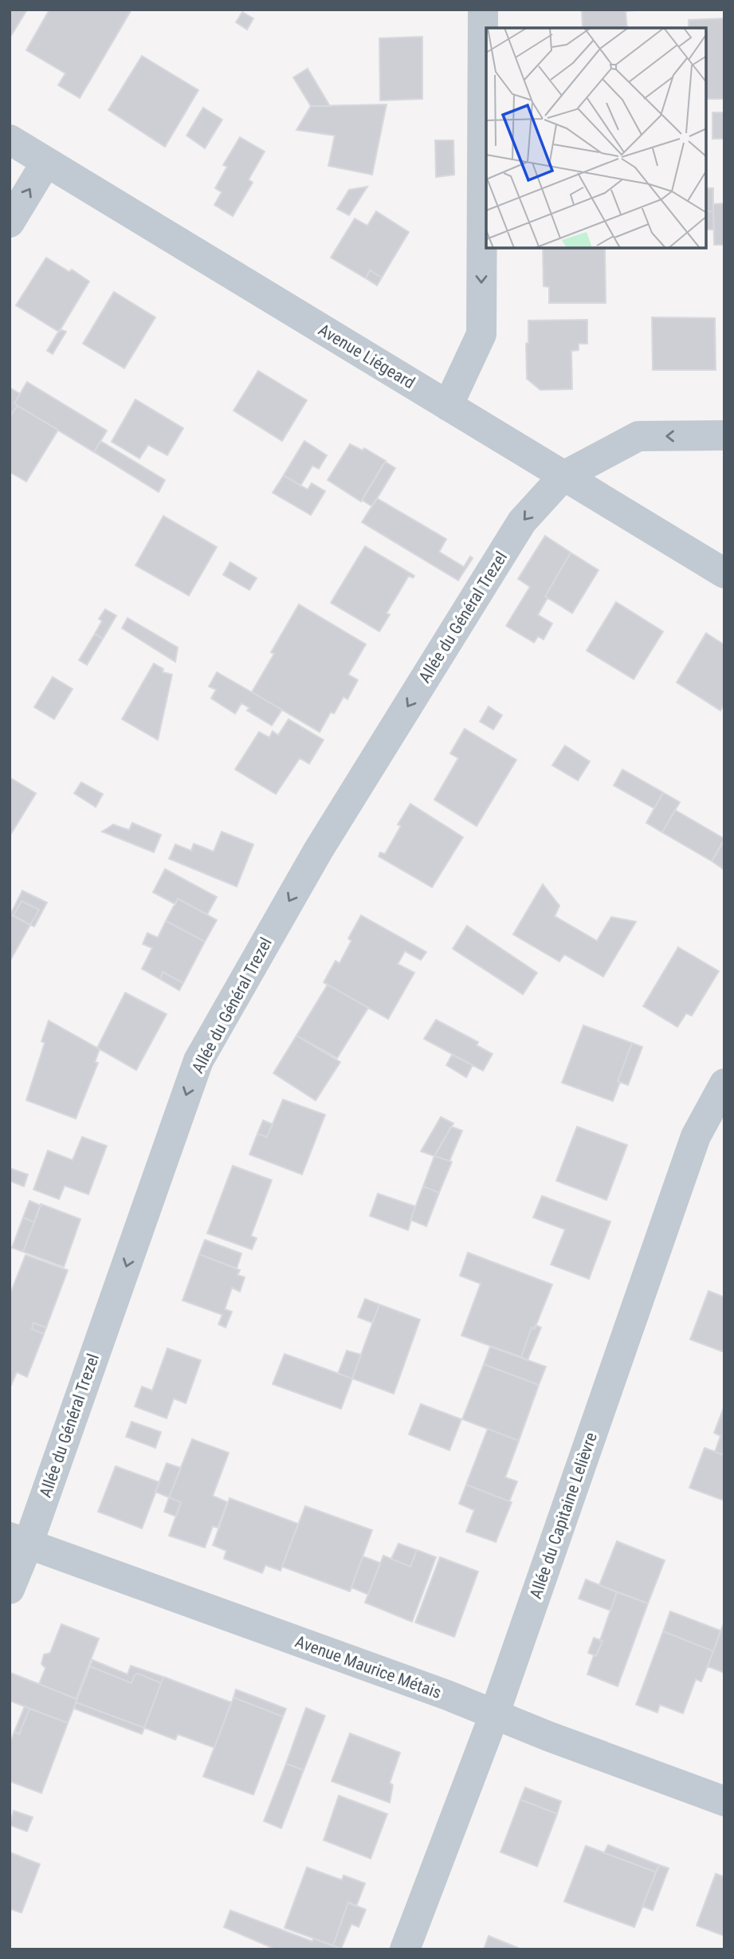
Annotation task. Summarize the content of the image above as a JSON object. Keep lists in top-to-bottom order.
{
  "streets": {
    "street": [
      "Avenue Liégeard",
      "Allée du Général Trezel",
      "Allée du Capitaine Lelièvre",
      "Avenue Maurice Métais"
    ]
  },
  "crossings": [
    ["Avenue Liégeard", "Allée du Général Trezel"],
    ["Allée du Général Trezel", "Avenue Maurice Métais"],
    ["Allée du Capitaine Lelièvre", "Avenue Maurice Métais"]
  ],
  "one_way": ["Allée du Général Trezel"]
}
